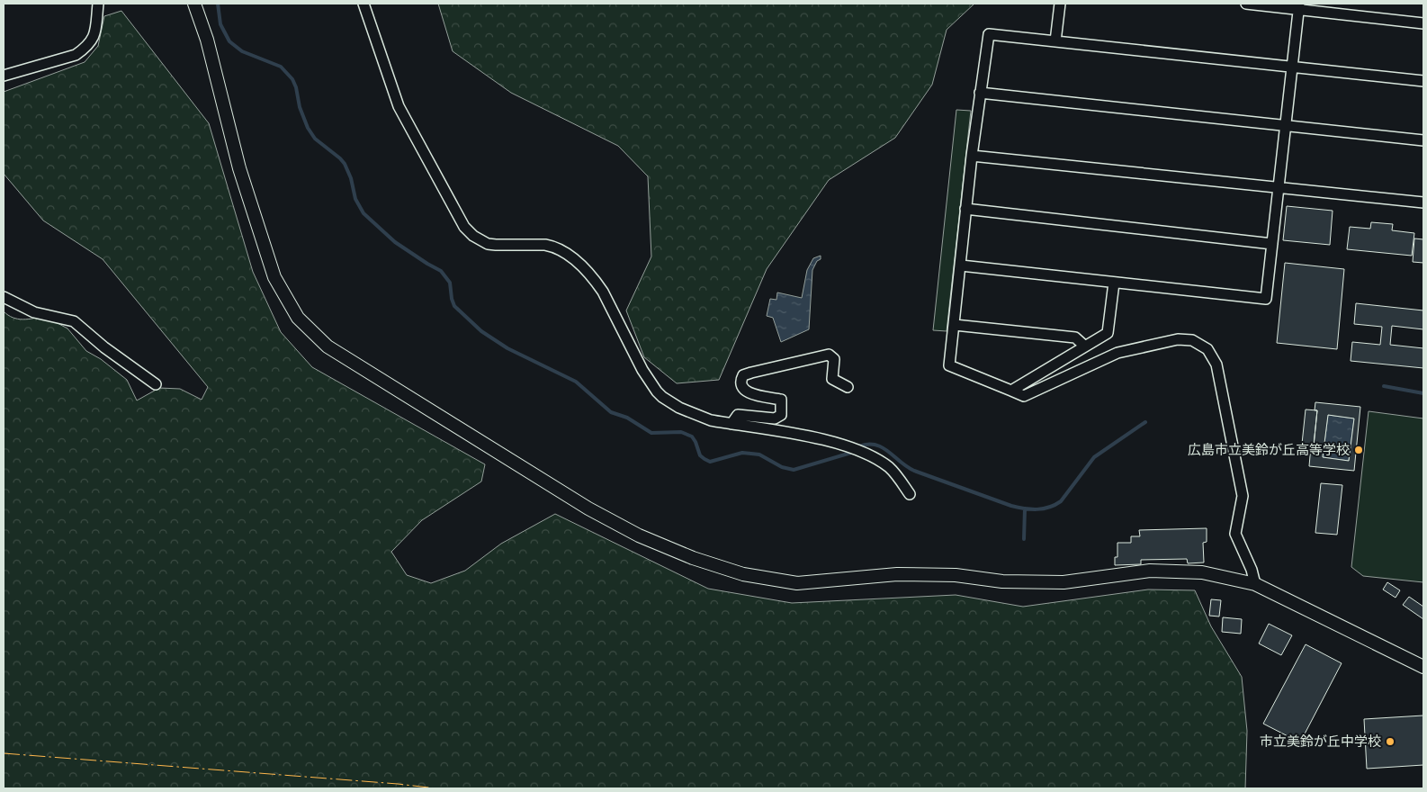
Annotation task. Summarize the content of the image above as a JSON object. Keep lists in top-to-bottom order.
{
  "places": ["広島市立美鈴が丘高等学校", "市立美鈴が丘中学校"]
}
